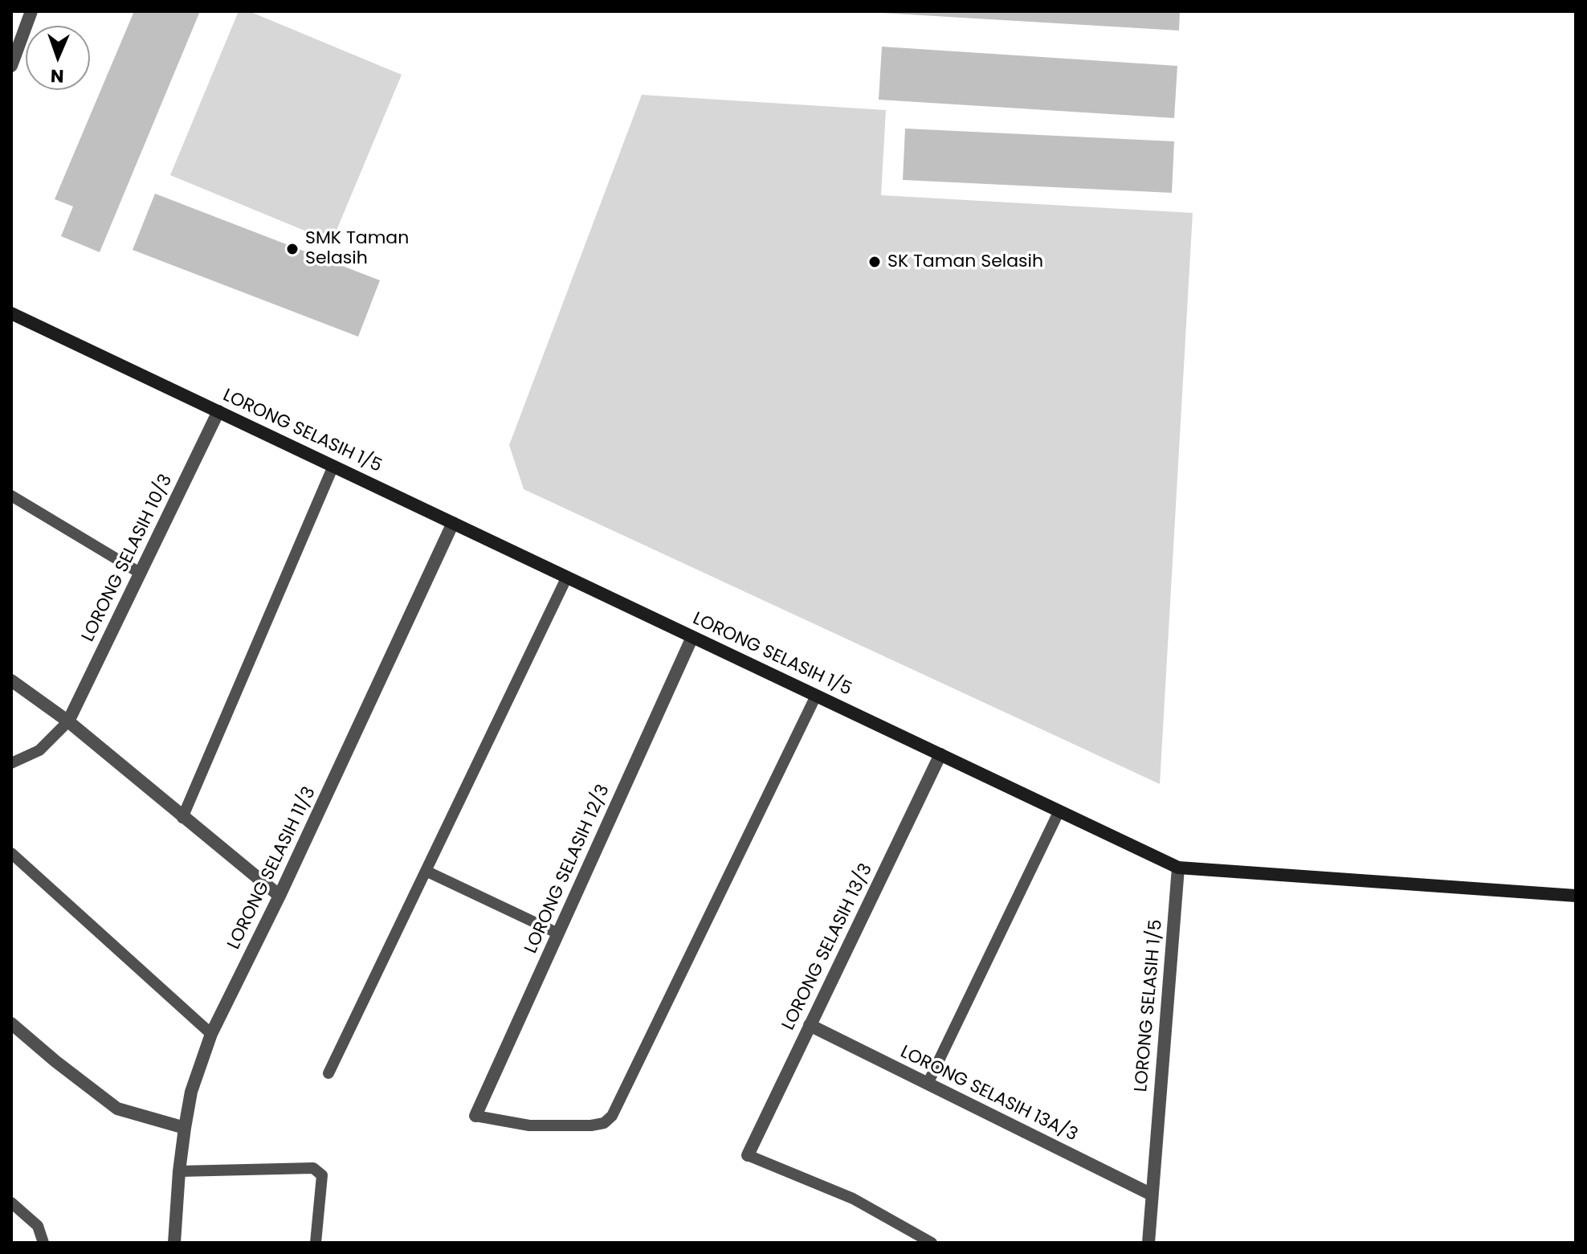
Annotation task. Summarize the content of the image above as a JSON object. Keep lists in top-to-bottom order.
{
  "streets": {
    "street": [
      "LORONG SELASIH 1/5",
      "LORONG SELASIH 10/3",
      "LORONG SELASIH 11/3",
      "LORONG SELASIH 12/3",
      "LORONG SELASIH 13/3",
      "LORONG SELASIH 13A/3"
    ]
  },
  "crossings": [
    ["LORONG SELASIH 1/5", "LORONG SELASIH 10/3"],
    ["LORONG SELASIH 1/5", "LORONG SELASIH 11/3"],
    ["LORONG SELASIH 1/5", "LORONG SELASIH 12/3"],
    ["LORONG SELASIH 1/5", "LORONG SELASIH 13/3"],
    ["LORONG SELASIH 1/5", "LORONG SELASIH 13A/3"],
    ["LORONG SELASIH 13/3", "LORONG SELASIH 13A/3"]
  ],
  "places": ["SMK Taman Selasih", "SK Taman Selasih"],
  "north": "bottom"
}
